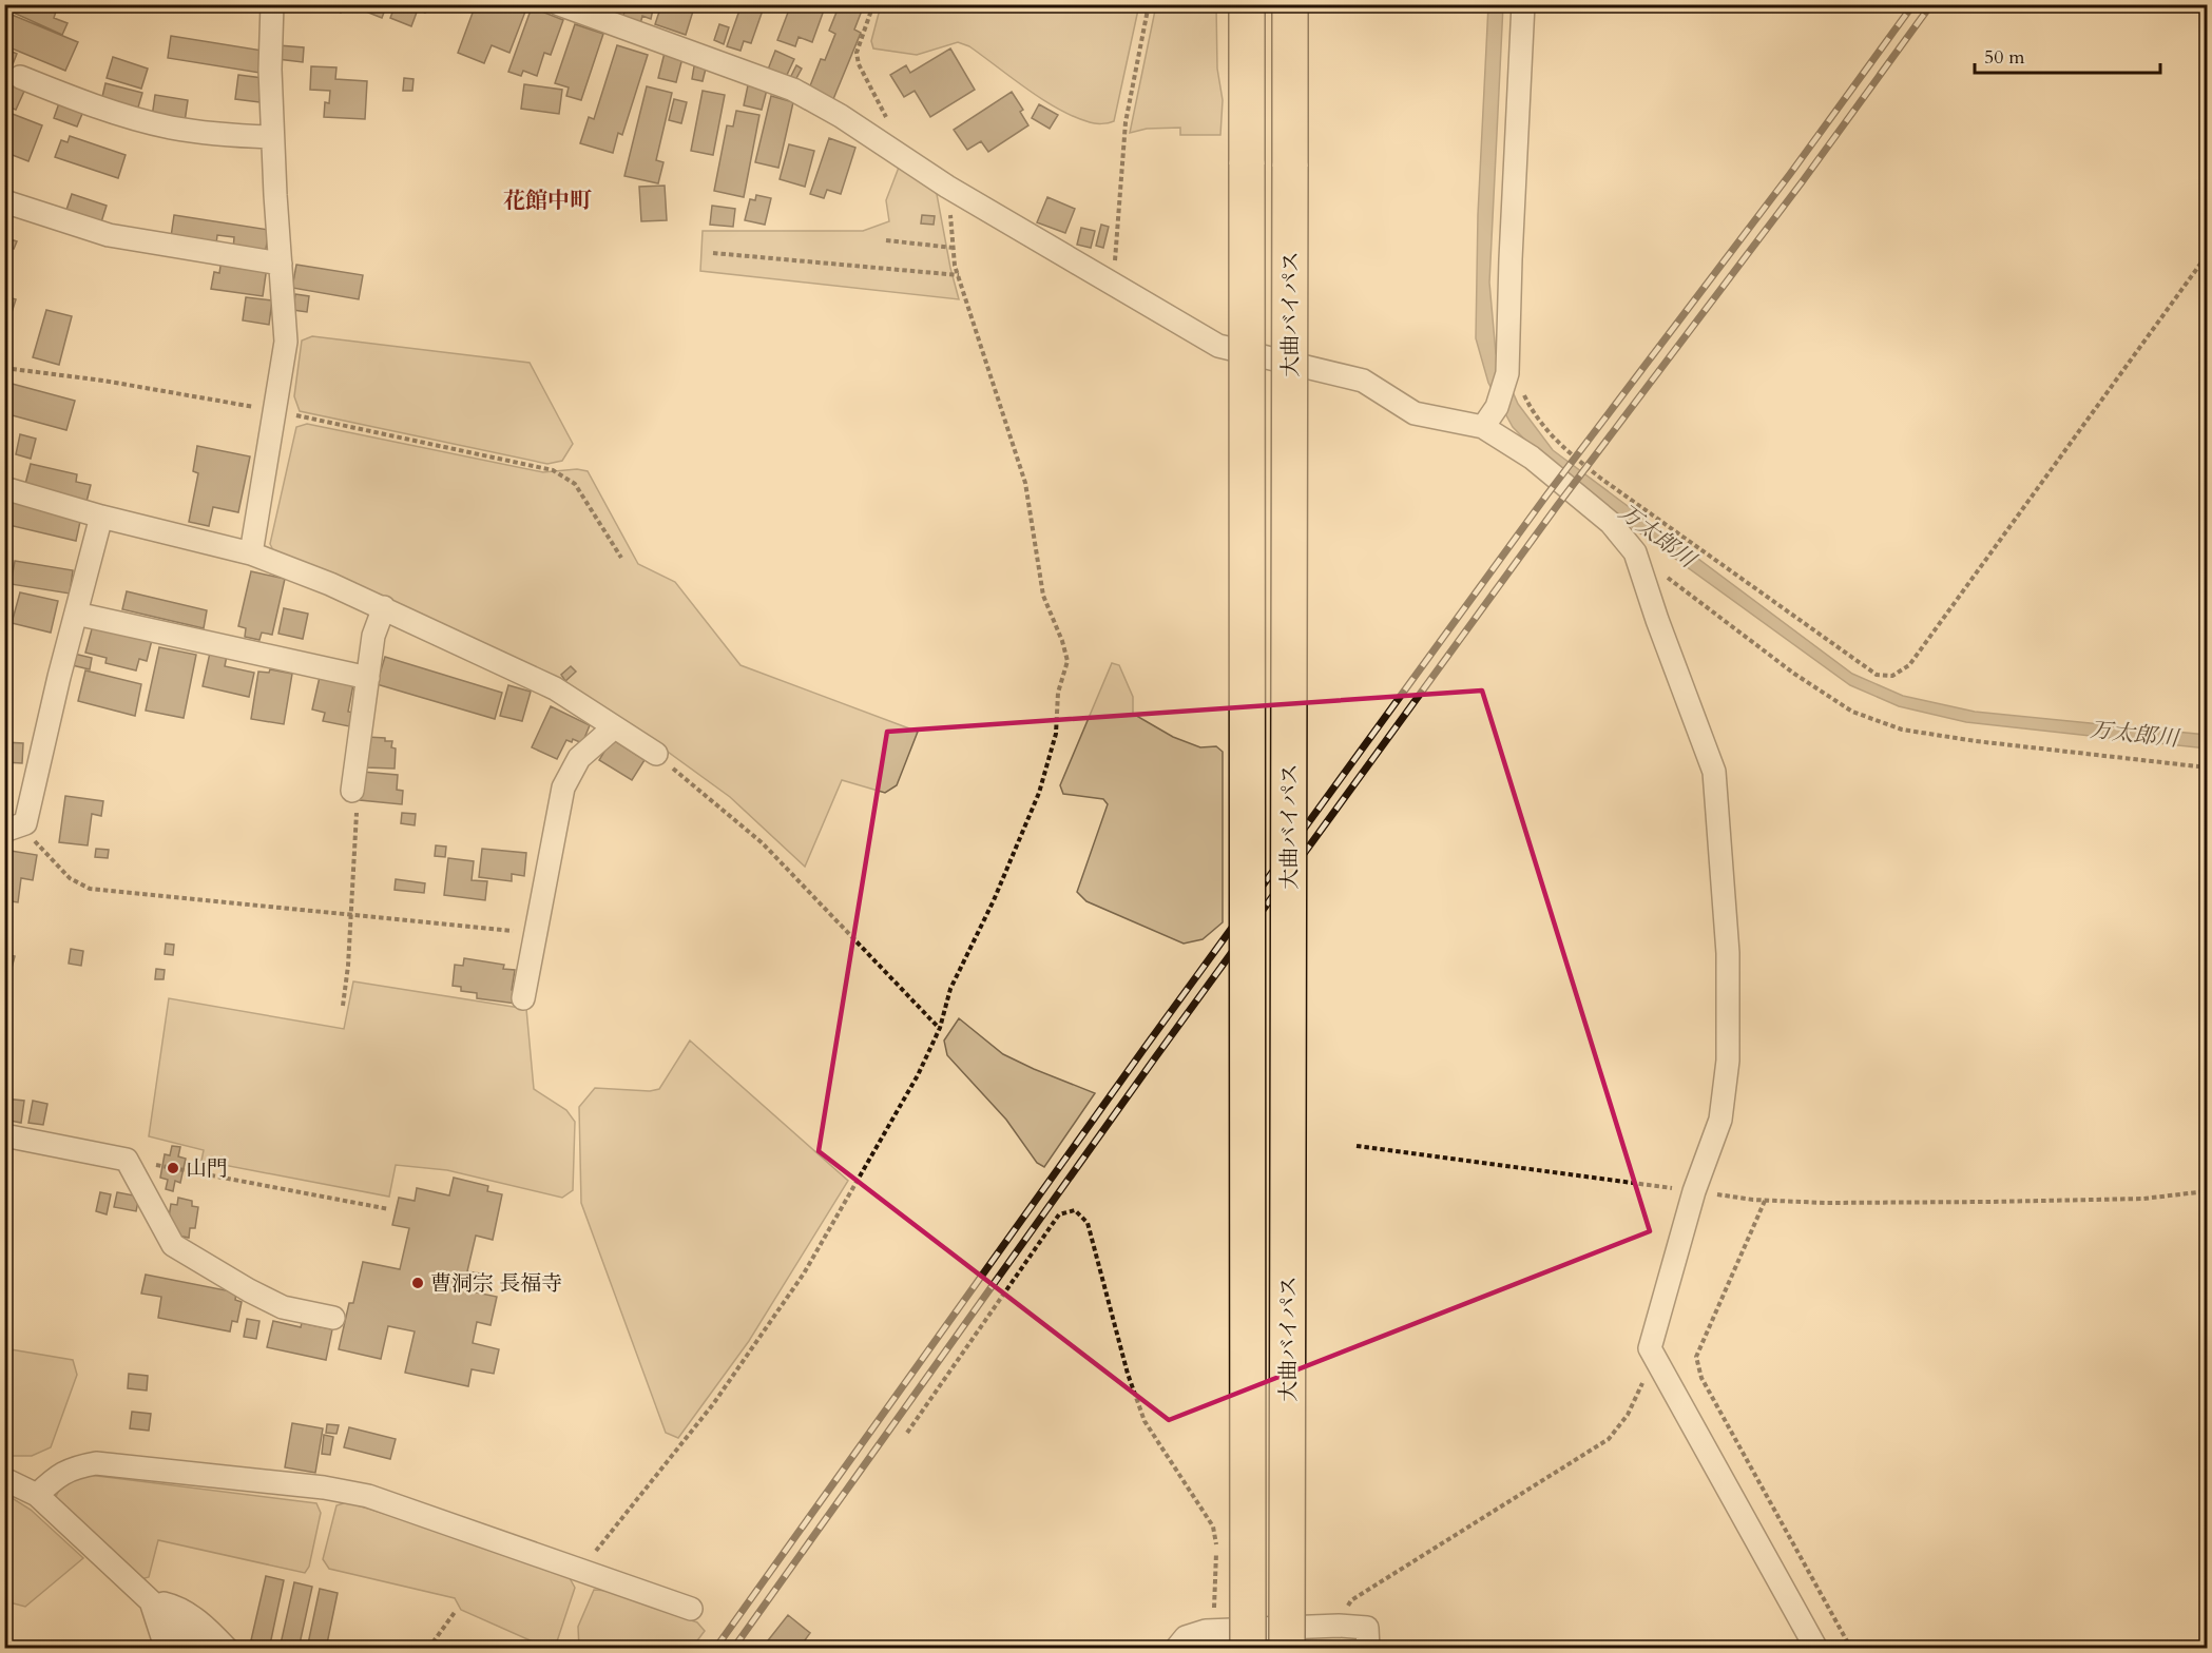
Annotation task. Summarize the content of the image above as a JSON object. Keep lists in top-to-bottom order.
{
  "streets": {
    "highway": ["大曲バイパス"]
  },
  "districts": ["花館中町"],
  "water": ["万太郎川"],
  "places": ["山門", "曹洞宗 長福寺"],
  "scale_bar": "50 m"
}
